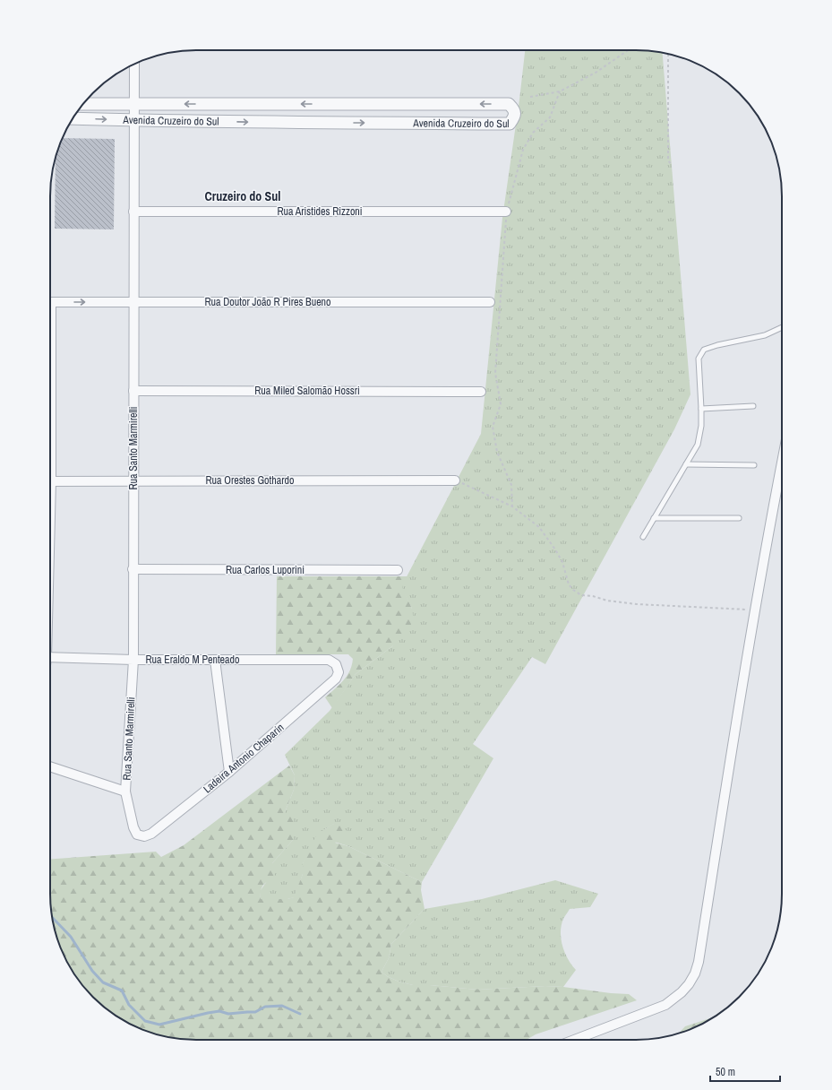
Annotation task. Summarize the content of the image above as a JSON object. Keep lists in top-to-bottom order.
{
  "streets": {
    "street": [
      "Avenida Cruzeiro do Sul",
      "Rua Aristides Rizzoni",
      "Rua Doutor João R Pires Bueno",
      "Rua Miled Salomão Hossri",
      "Rua Santo Marmirelli",
      "Rua Orestes Gothardo",
      "Rua Carlos Luporini",
      "Rua Eraldo M Penteado",
      "Ladeira Antonio Chaparin"
    ]
  },
  "crossings": [
    ["Avenida Cruzeiro do Sul", "Rua Santo Marmirelli"],
    ["Rua Aristides Rizzoni", "Rua Santo Marmirelli"],
    ["Rua Doutor João R Pires Bueno", "Rua Santo Marmirelli"],
    ["Rua Miled Salomão Hossri", "Rua Santo Marmirelli"],
    ["Rua Santo Marmirelli", "Rua Orestes Gothardo"],
    ["Rua Santo Marmirelli", "Rua Carlos Luporini"],
    ["Rua Santo Marmirelli", "Rua Eraldo M Penteado"],
    ["Rua Santo Marmirelli", "Ladeira Antonio Chaparin"],
    ["Rua Eraldo M Penteado", "Ladeira Antonio Chaparin"]
  ],
  "districts": ["Cruzeiro do Sul"],
  "scale_bar": "50 m"
}
